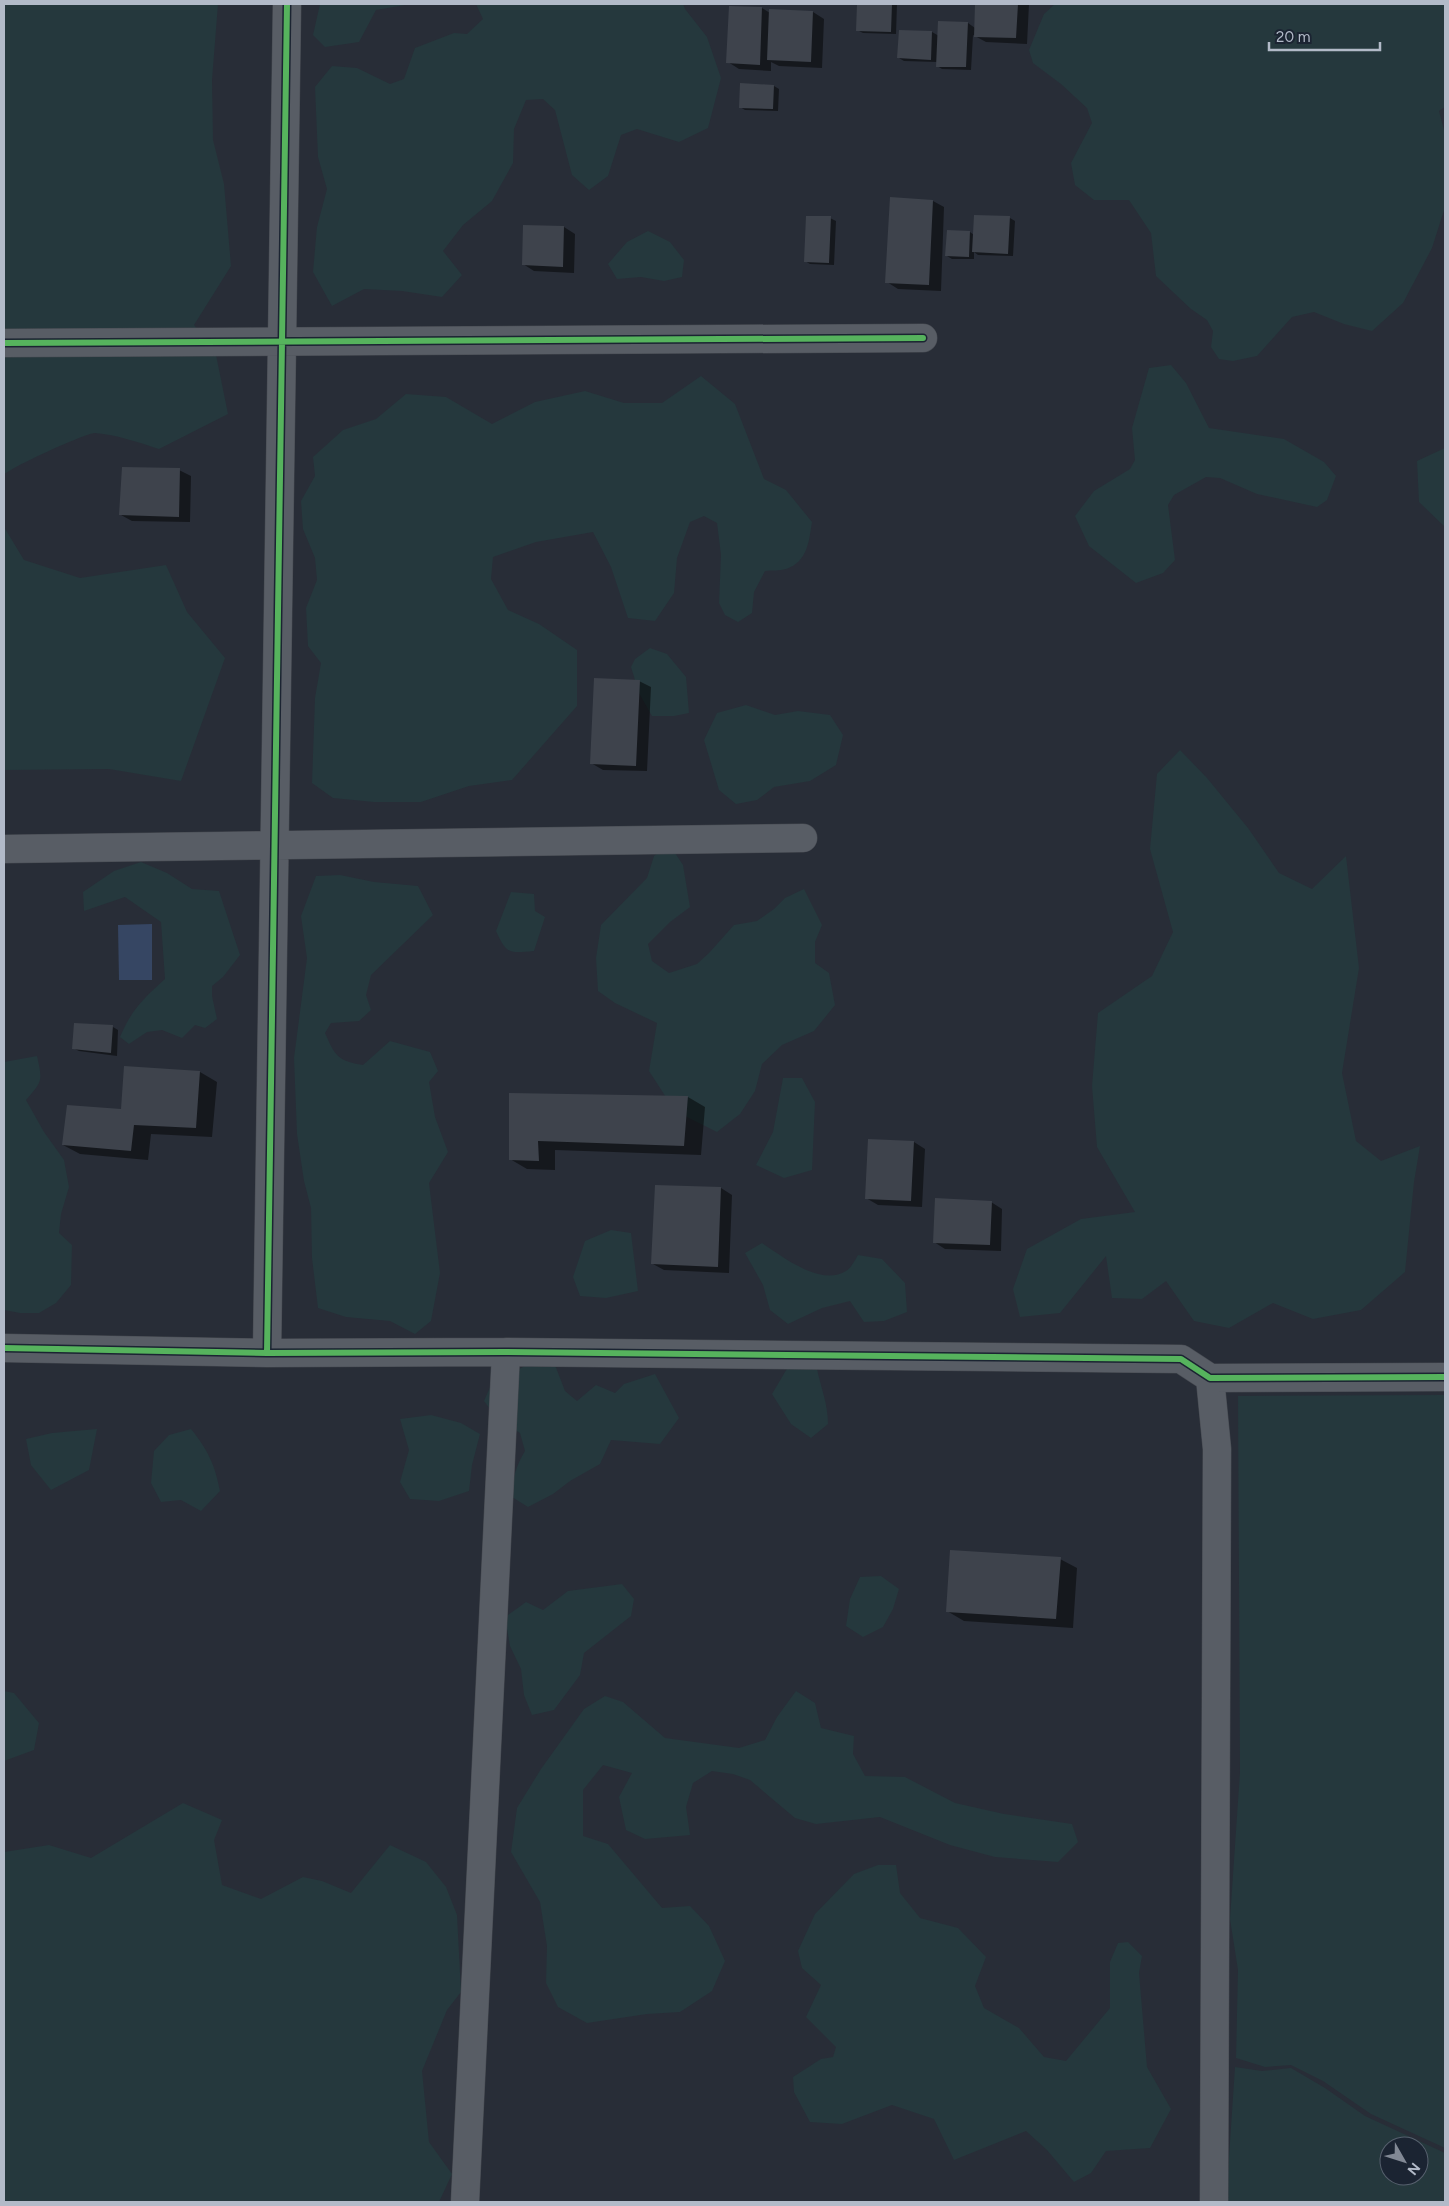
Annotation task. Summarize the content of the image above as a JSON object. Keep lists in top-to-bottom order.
{
  "scale_bar": "20 m",
  "north": "bottom right"
}
